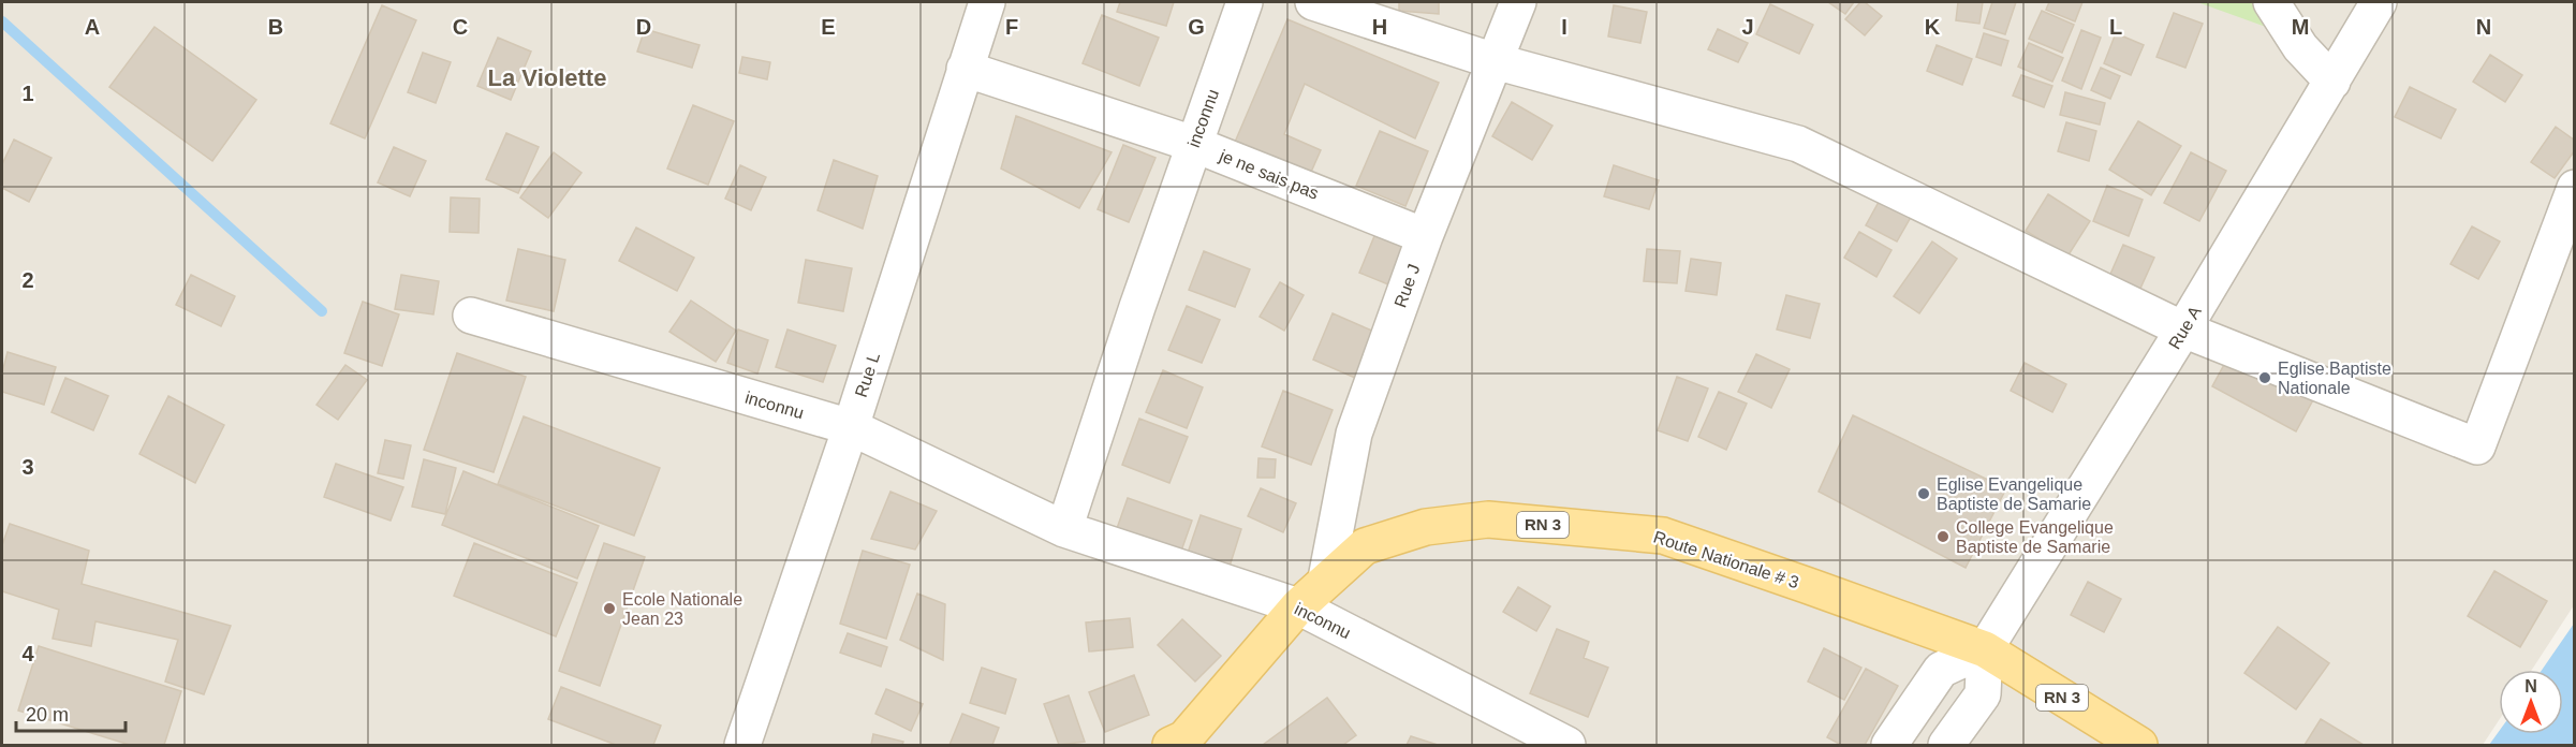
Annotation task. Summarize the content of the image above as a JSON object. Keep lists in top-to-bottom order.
{
  "streets": {
    "main road": ["RN 3", "Route Nationale # 3"],
    "street": [
      "inconnu",
      "je ne sais pas",
      "Rue J",
      "Rue A",
      "Rue L"
    ]
  },
  "crossings": [
    ["inconnu", "je ne sais pas"],
    ["inconnu", "Rue L"],
    ["inconnu", "Route Nationale # 3"],
    ["je ne sais pas", "Rue J"],
    ["je ne sais pas", "Rue L"],
    ["Rue J", "Route Nationale # 3"],
    ["Rue A", "Route Nationale # 3"]
  ],
  "districts": ["La Violette"],
  "places": [
    "Eglise Baptiste Nationale",
    "Eglise Evangelique Baptiste de Samarie",
    "College Evangelique Baptiste de Samarie",
    "Ecole Nationale Jean 23"
  ],
  "scale_bar": "20 m",
  "north": "top",
  "grid": {
    "columns": [
      "A",
      "B",
      "C",
      "D",
      "E",
      "F",
      "G",
      "H",
      "I",
      "J",
      "K",
      "L",
      "M",
      "N"
    ],
    "rows": [
      "1",
      "2",
      "3",
      "4"
    ]
  }
}
